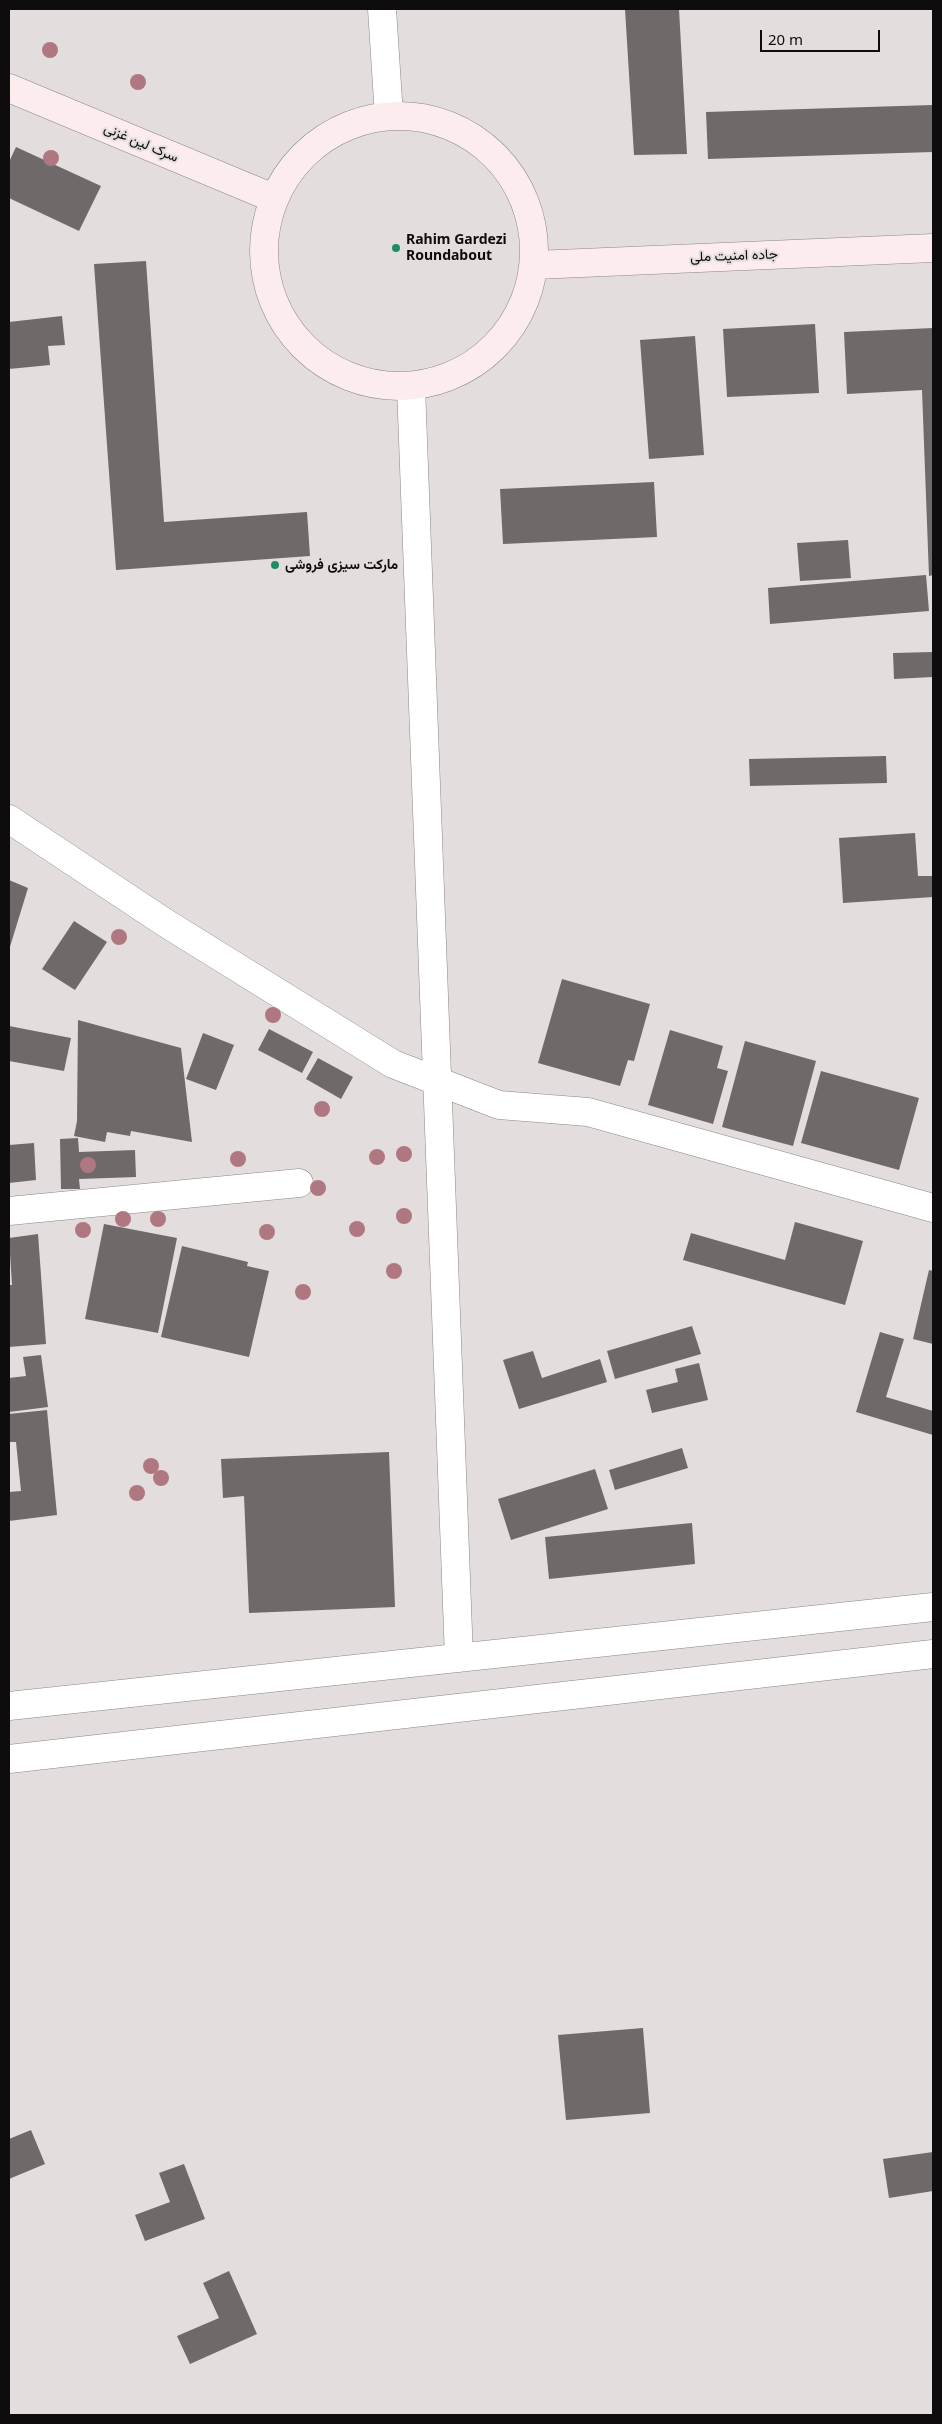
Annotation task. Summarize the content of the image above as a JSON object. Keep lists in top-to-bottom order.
{
  "streets": {
    "main road": ["سرک لین غزنی", "جاده امنیت ملی"]
  },
  "places": ["Rahim Gardezi Roundabout", "مارکت سیزی فروشی"],
  "scale_bar": "20 m"
}
